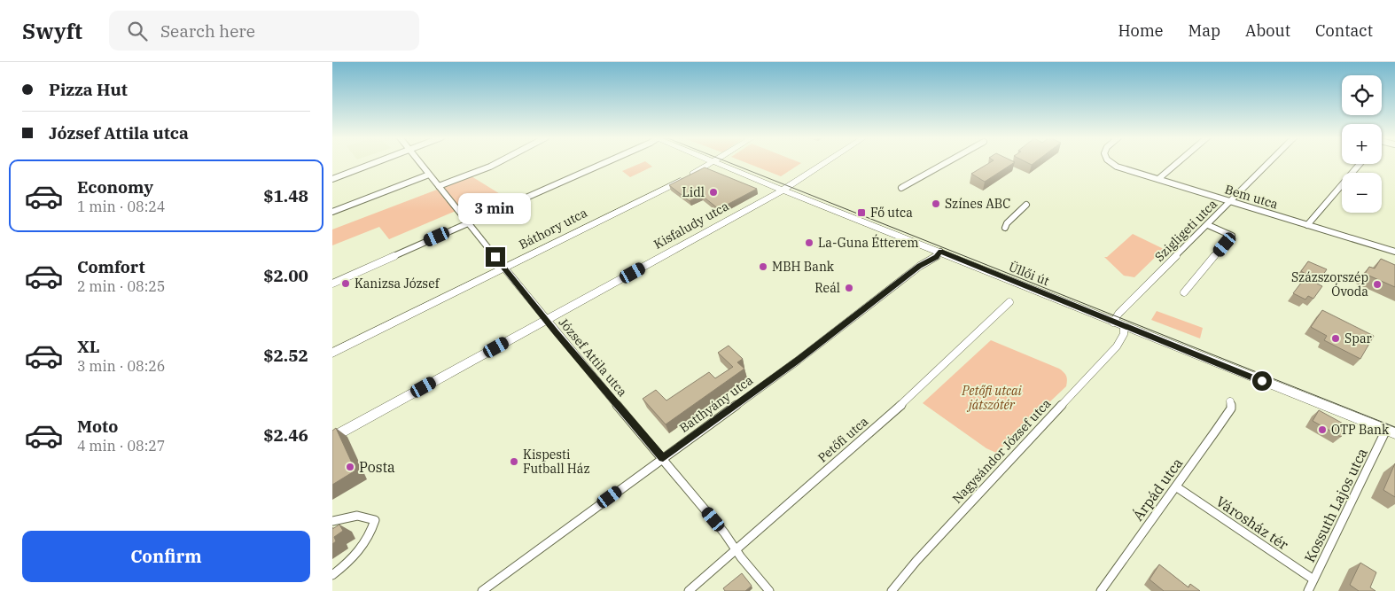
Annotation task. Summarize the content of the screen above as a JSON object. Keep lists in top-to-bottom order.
{
  "streets": {
    "main road": ["Kisfaludy utca", "Báthory utca", "Üllői út"],
    "street": [
      "Bem utca",
      "Szigligeti utca",
      "József Attila utca",
      "Batthyány utca",
      "Petőfi utca",
      "Nagysándor József utca",
      "Árpád utca",
      "Kossuth Lajos utca",
      "Városház tér"
    ]
  },
  "crossings": [
    ["Bem utca", "Szigligeti utca"],
    ["Kisfaludy utca", "Üllői út"],
    ["Kisfaludy utca", "József Attila utca"],
    ["Báthory utca", "Üllői út"],
    ["Báthory utca", "József Attila utca"],
    ["Szigligeti utca", "Üllői út"],
    ["Üllői út", "Batthyány utca"],
    ["Üllői út", "Nagysándor József utca"],
    ["Üllői út", "Kossuth Lajos utca"],
    ["József Attila utca", "Batthyány utca"],
    ["József Attila utca", "Petőfi utca"],
    ["Árpád utca", "Városház tér"],
    ["Kossuth Lajos utca", "Városház tér"]
  ],
  "parks": ["Petőfi utcai játszótér"],
  "places": {
    "other": [
      "Lidl",
      "Színes ABC",
      "La-Guna Étterem",
      "MBH Bank",
      "Kanizsa József",
      "Százszorszép Óvoda",
      "Reál",
      "Spar",
      "OTP Bank",
      "Kispesti Futball Ház",
      "Posta"
    ],
    "transit": ["Fő utca"]
  },
  "page": {
    "header": "Swyft",
    "search": "Search here",
    "nav": [
      "Home",
      "Map",
      "About",
      "Contact"
    ],
    "banner": ["Pizza Hut", "József Attila utca"],
    "map_buttons": ["+", "−"],
    "list": [
      {
        "name": "Economy",
        "note": "1 min · 08:24",
        "value": "$1.48"
      },
      {
        "name": "Comfort",
        "note": "2 min · 08:25",
        "value": "$2.00"
      },
      {
        "name": "XL",
        "note": "3 min · 08:26",
        "value": "$2.52"
      },
      {
        "name": "Moto",
        "note": "4 min · 08:27",
        "value": "$2.46"
      }
    ],
    "bubble": "3 min",
    "buttons": "Confirm"
  }
}
